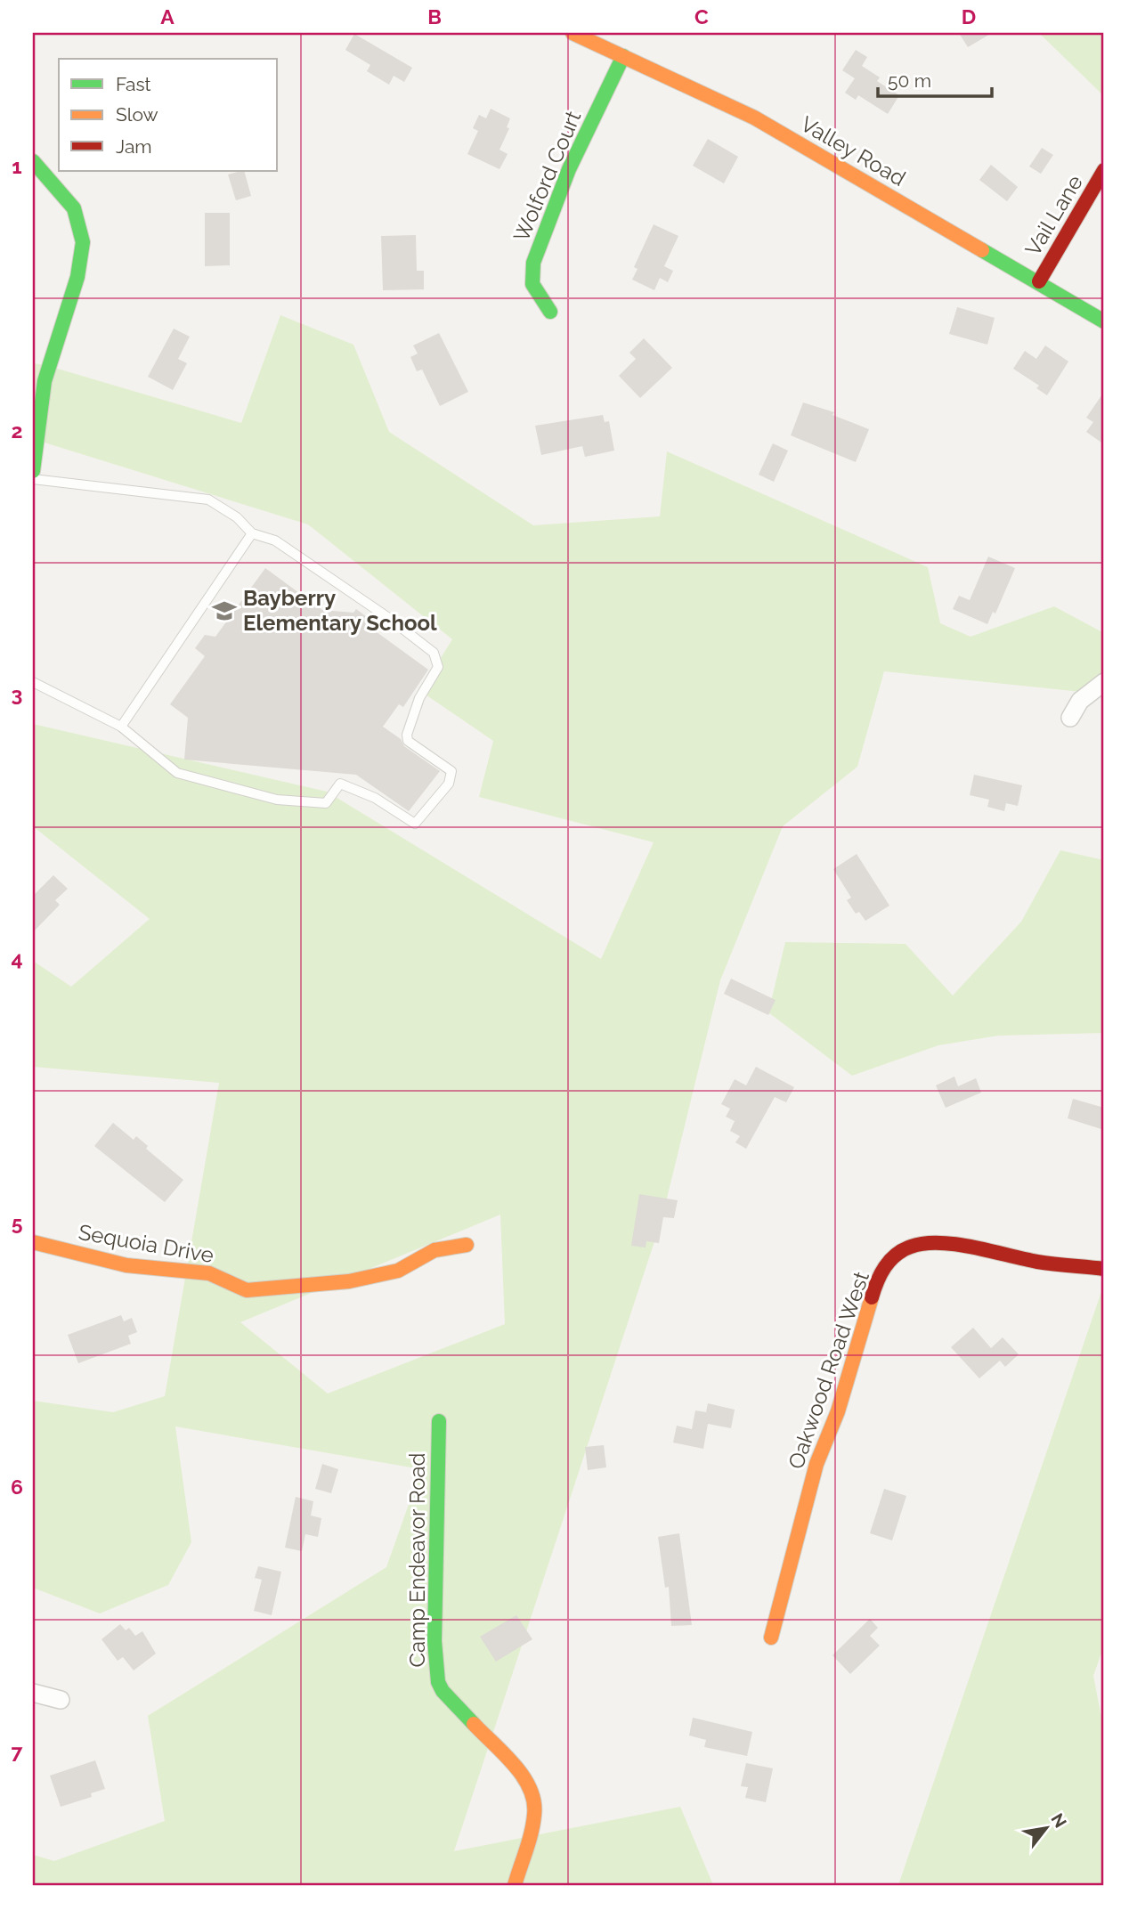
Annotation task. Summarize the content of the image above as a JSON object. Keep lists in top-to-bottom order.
{
  "streets": {
    "street": [
      "Valley Road",
      "Wolford Court",
      "Vail Lane",
      "Sequoia Drive",
      "Oakwood Road West",
      "Camp Endeavor Road"
    ]
  },
  "crossings": [
    ["Valley Road", "Wolford Court"],
    ["Valley Road", "Vail Lane"]
  ],
  "places": {
    "school or university": ["Bayberry Elementary School"]
  },
  "legend": ["Fast", "Slow", "Jam"],
  "scale_bar": "50 m",
  "north": "top right",
  "grid": {
    "columns": [
      "A",
      "B",
      "C",
      "D"
    ],
    "rows": [
      "1",
      "2",
      "3",
      "4",
      "5",
      "6",
      "7"
    ]
  }
}
